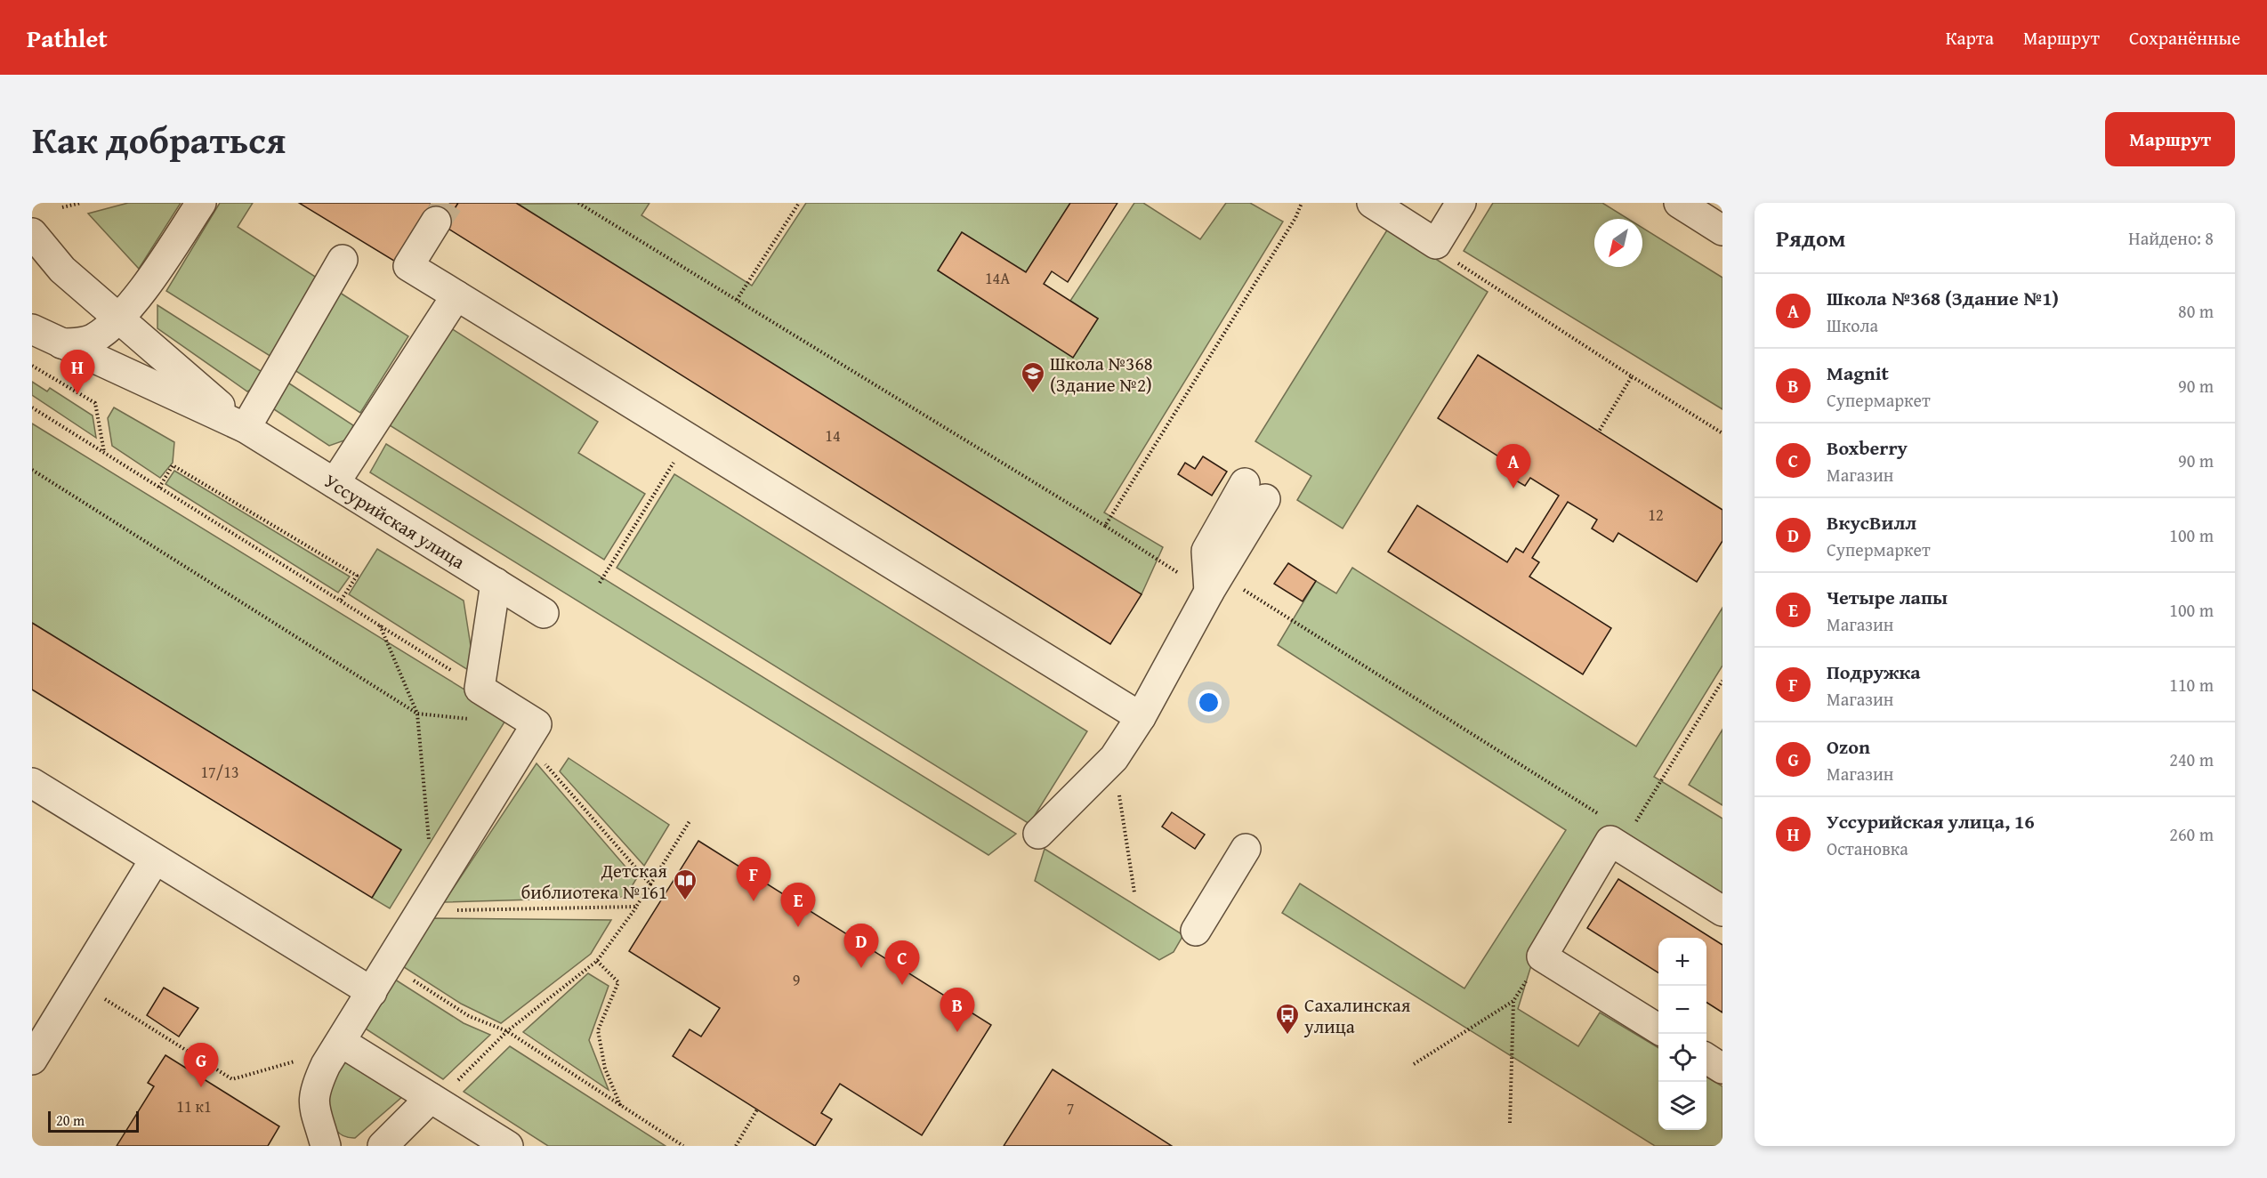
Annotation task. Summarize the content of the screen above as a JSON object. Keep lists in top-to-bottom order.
{
  "streets": {
    "lane": ["Уссурийская улица"]
  },
  "places": {
    "school or university": ["Школа №368 (Здание №2)"],
    "library": ["Детская библиотека №161"],
    "bus stop": ["Сахалинская улица"]
  },
  "house_numbers": [
    "14А",
    "14",
    "12",
    "17/13",
    "9",
    "11 к1",
    "7"
  ],
  "scale_bar": "20 m",
  "north": "bottom left",
  "page": {
    "header": "Pathlet",
    "nav": ["Карта", "Маршрут", "Сохранённые"],
    "title": "Как добраться",
    "buttons": "Маршрут",
    "heading": ["Рядом", "Найдено: 8"],
    "list": [
      {
        "mark": "A",
        "name": "Школа №368 (Здание №1)",
        "note": "Школа",
        "value": "80 m"
      },
      {
        "mark": "B",
        "name": "Magnit",
        "note": "Супермаркет",
        "value": "90 m"
      },
      {
        "mark": "C",
        "name": "Boxberry",
        "note": "Магазин",
        "value": "90 m"
      },
      {
        "mark": "D",
        "name": "ВкусВилл",
        "note": "Супермаркет",
        "value": "100 m"
      },
      {
        "mark": "E",
        "name": "Четыре лапы",
        "note": "Магазин",
        "value": "100 m"
      },
      {
        "mark": "F",
        "name": "Подружка",
        "note": "Магазин",
        "value": "110 m"
      },
      {
        "mark": "G",
        "name": "Ozon",
        "note": "Магазин",
        "value": "240 m"
      },
      {
        "mark": "H",
        "name": "Уссурийская улица, 16",
        "note": "Остановка",
        "value": "260 m"
      }
    ],
    "pins": [
      "H",
      "A",
      "F",
      "E",
      "D",
      "C",
      "B",
      "G"
    ],
    "map_buttons": ["+", "−"],
    "scale": "20 m"
  }
}
